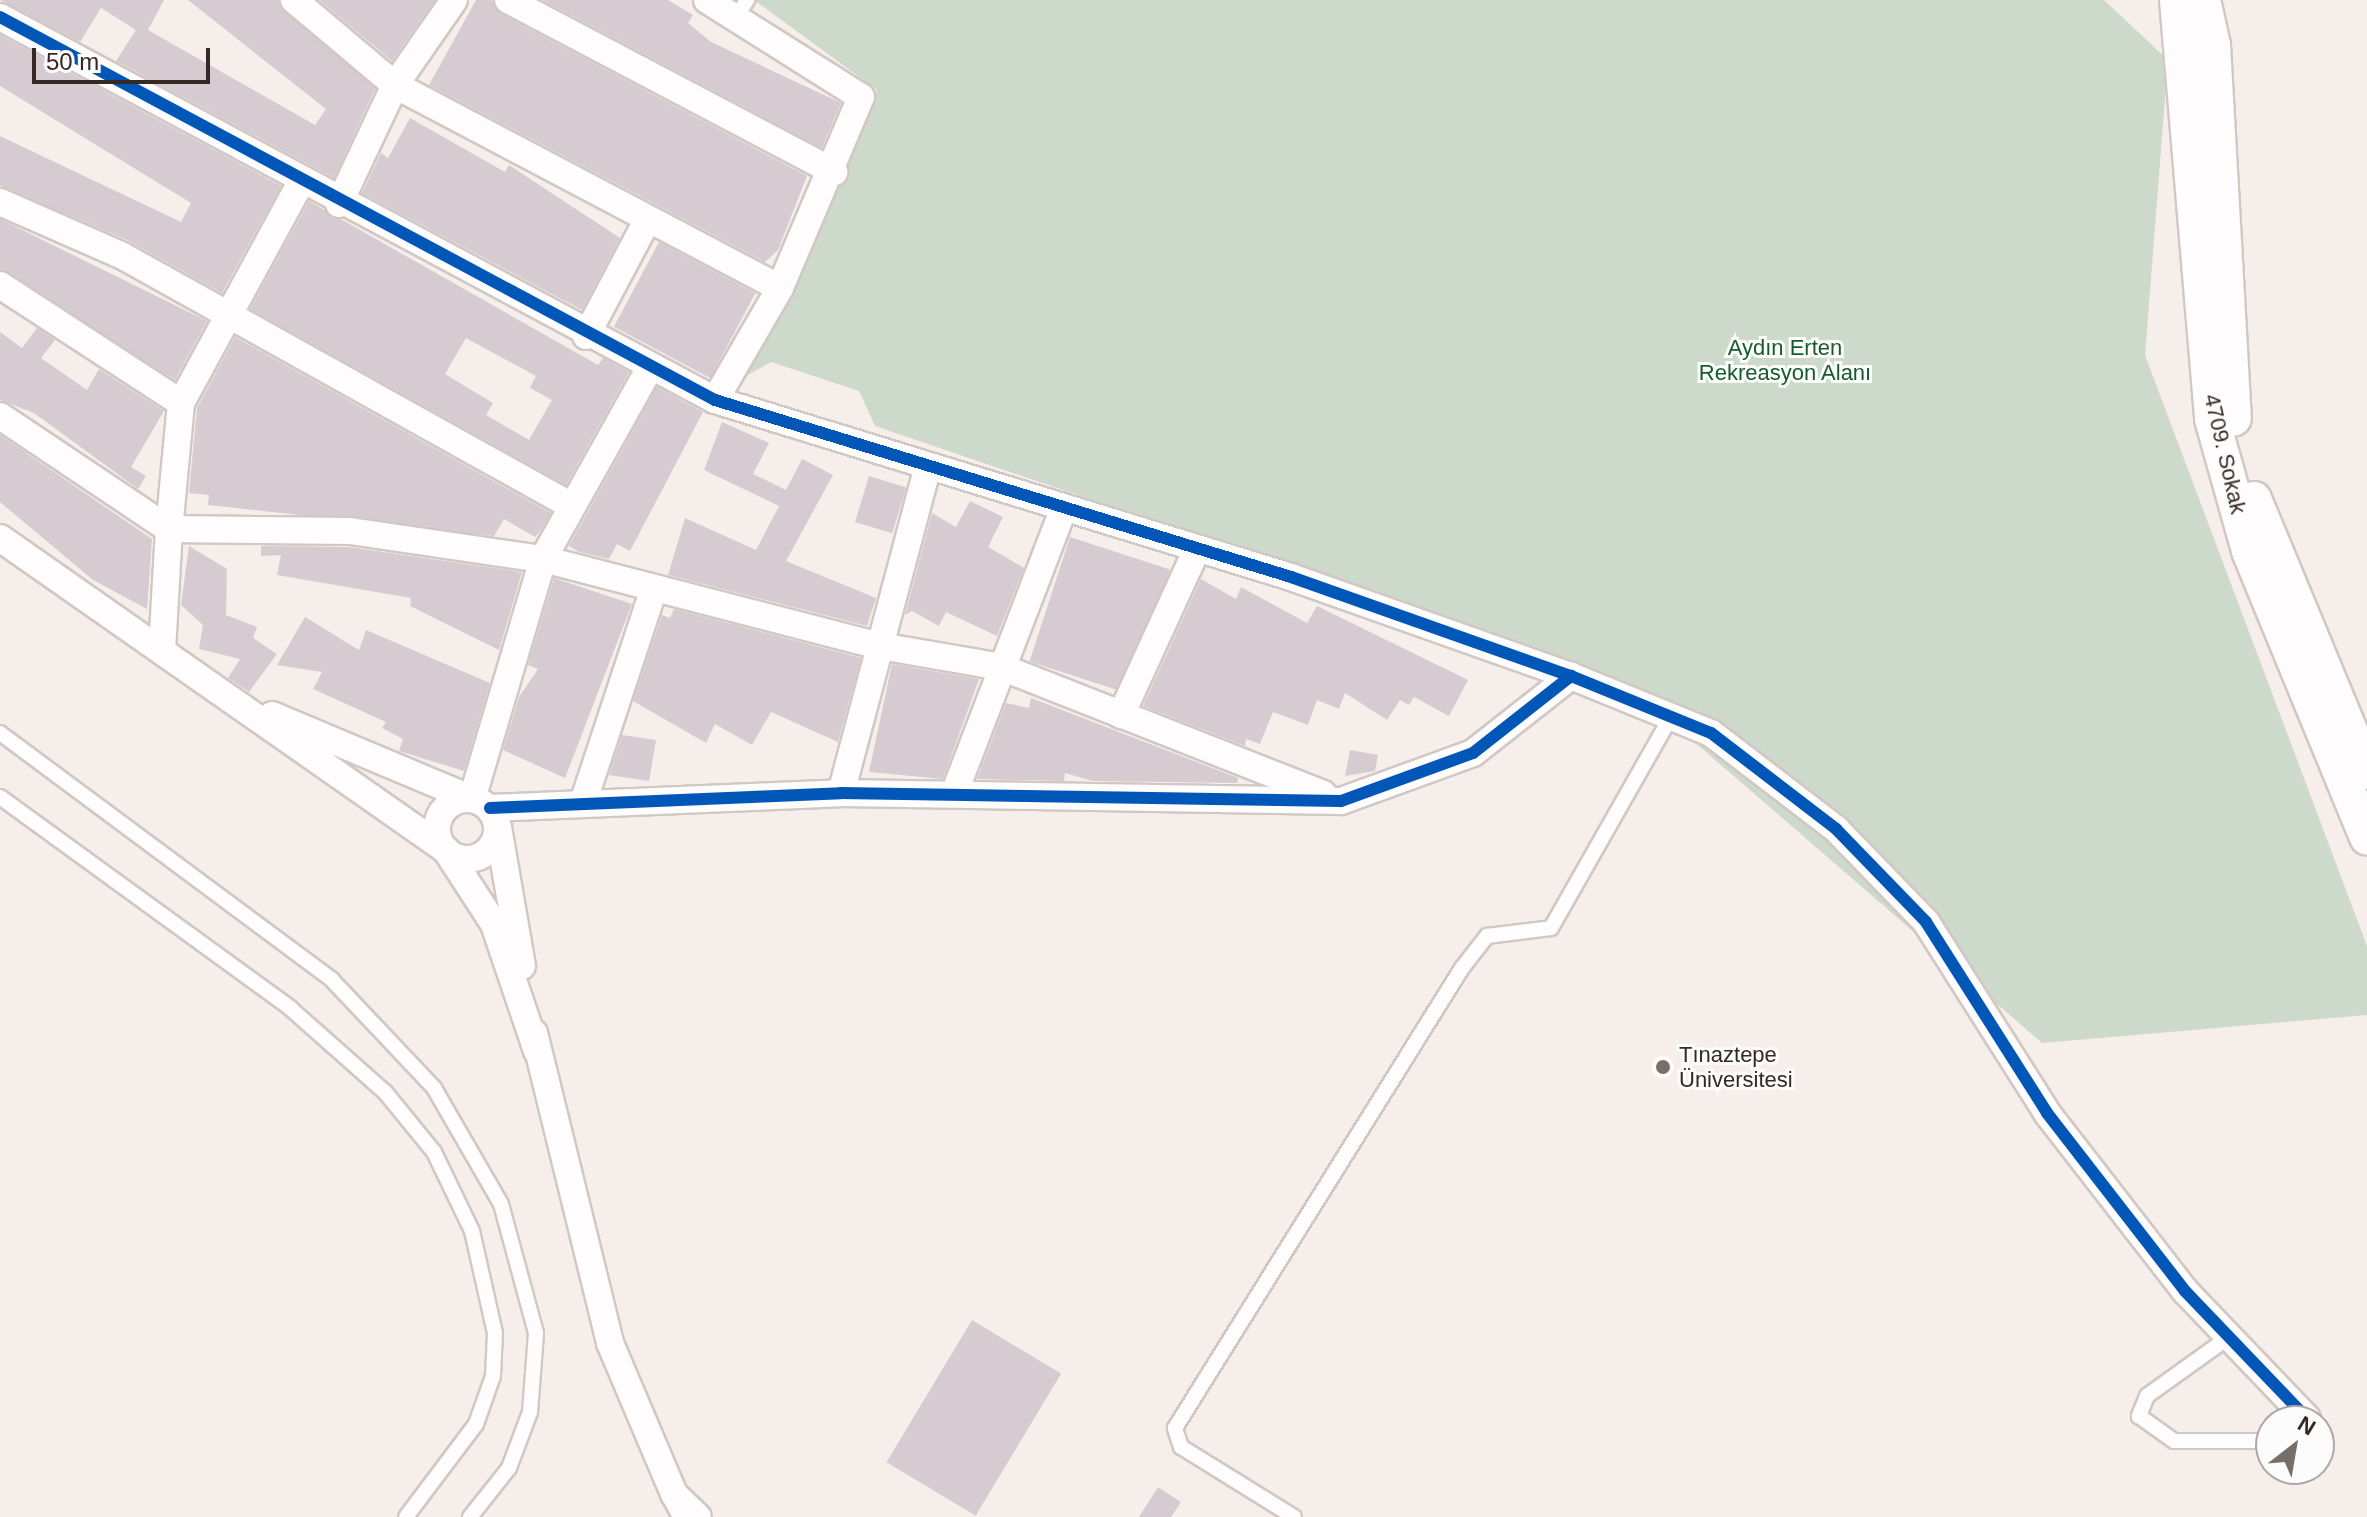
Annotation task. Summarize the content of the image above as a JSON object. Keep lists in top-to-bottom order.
{
  "streets": {
    "street": ["4709. Sokak"]
  },
  "parks": ["Aydın Erten Rekreasyon Alanı"],
  "places": ["Tınaztepe Üniversitesi"],
  "scale_bar": "50 m",
  "north": "top right"
}
